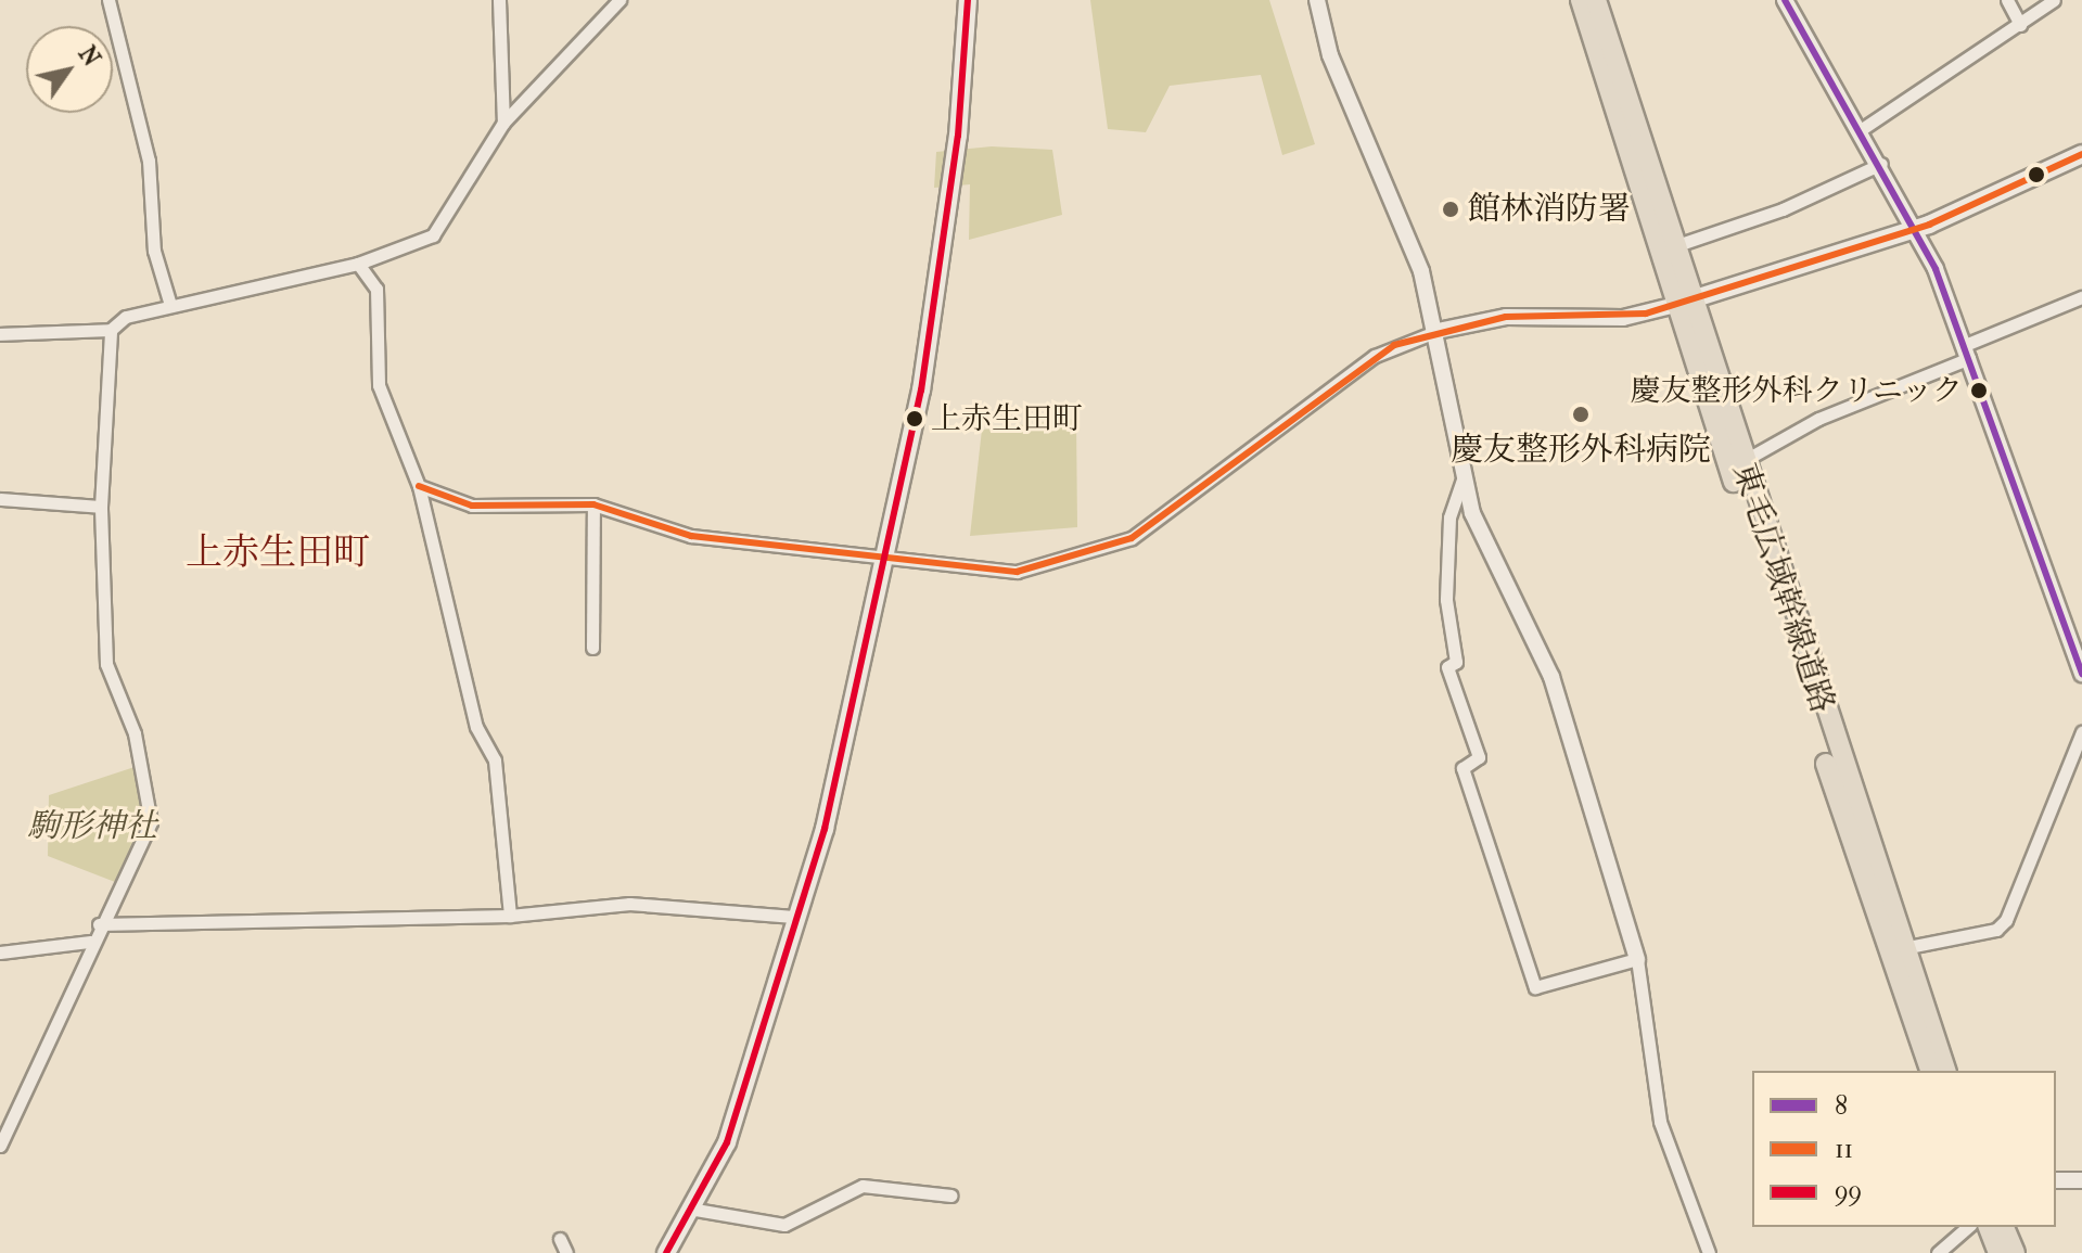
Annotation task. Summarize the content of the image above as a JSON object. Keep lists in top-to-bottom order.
{
  "streets": {
    "highway": ["東毛広域幹線道路"]
  },
  "districts": ["上赤生田町"],
  "parks": ["駒形神社"],
  "places": [
    "館林消防署",
    "慶友整形外科クリニック",
    "慶友整形外科病院",
    "上赤生田町"
  ],
  "lines": ["transit line 8", "transit line 99", "transit line 11"],
  "legend": ["8", "11", "99"],
  "north": "top right"
}
